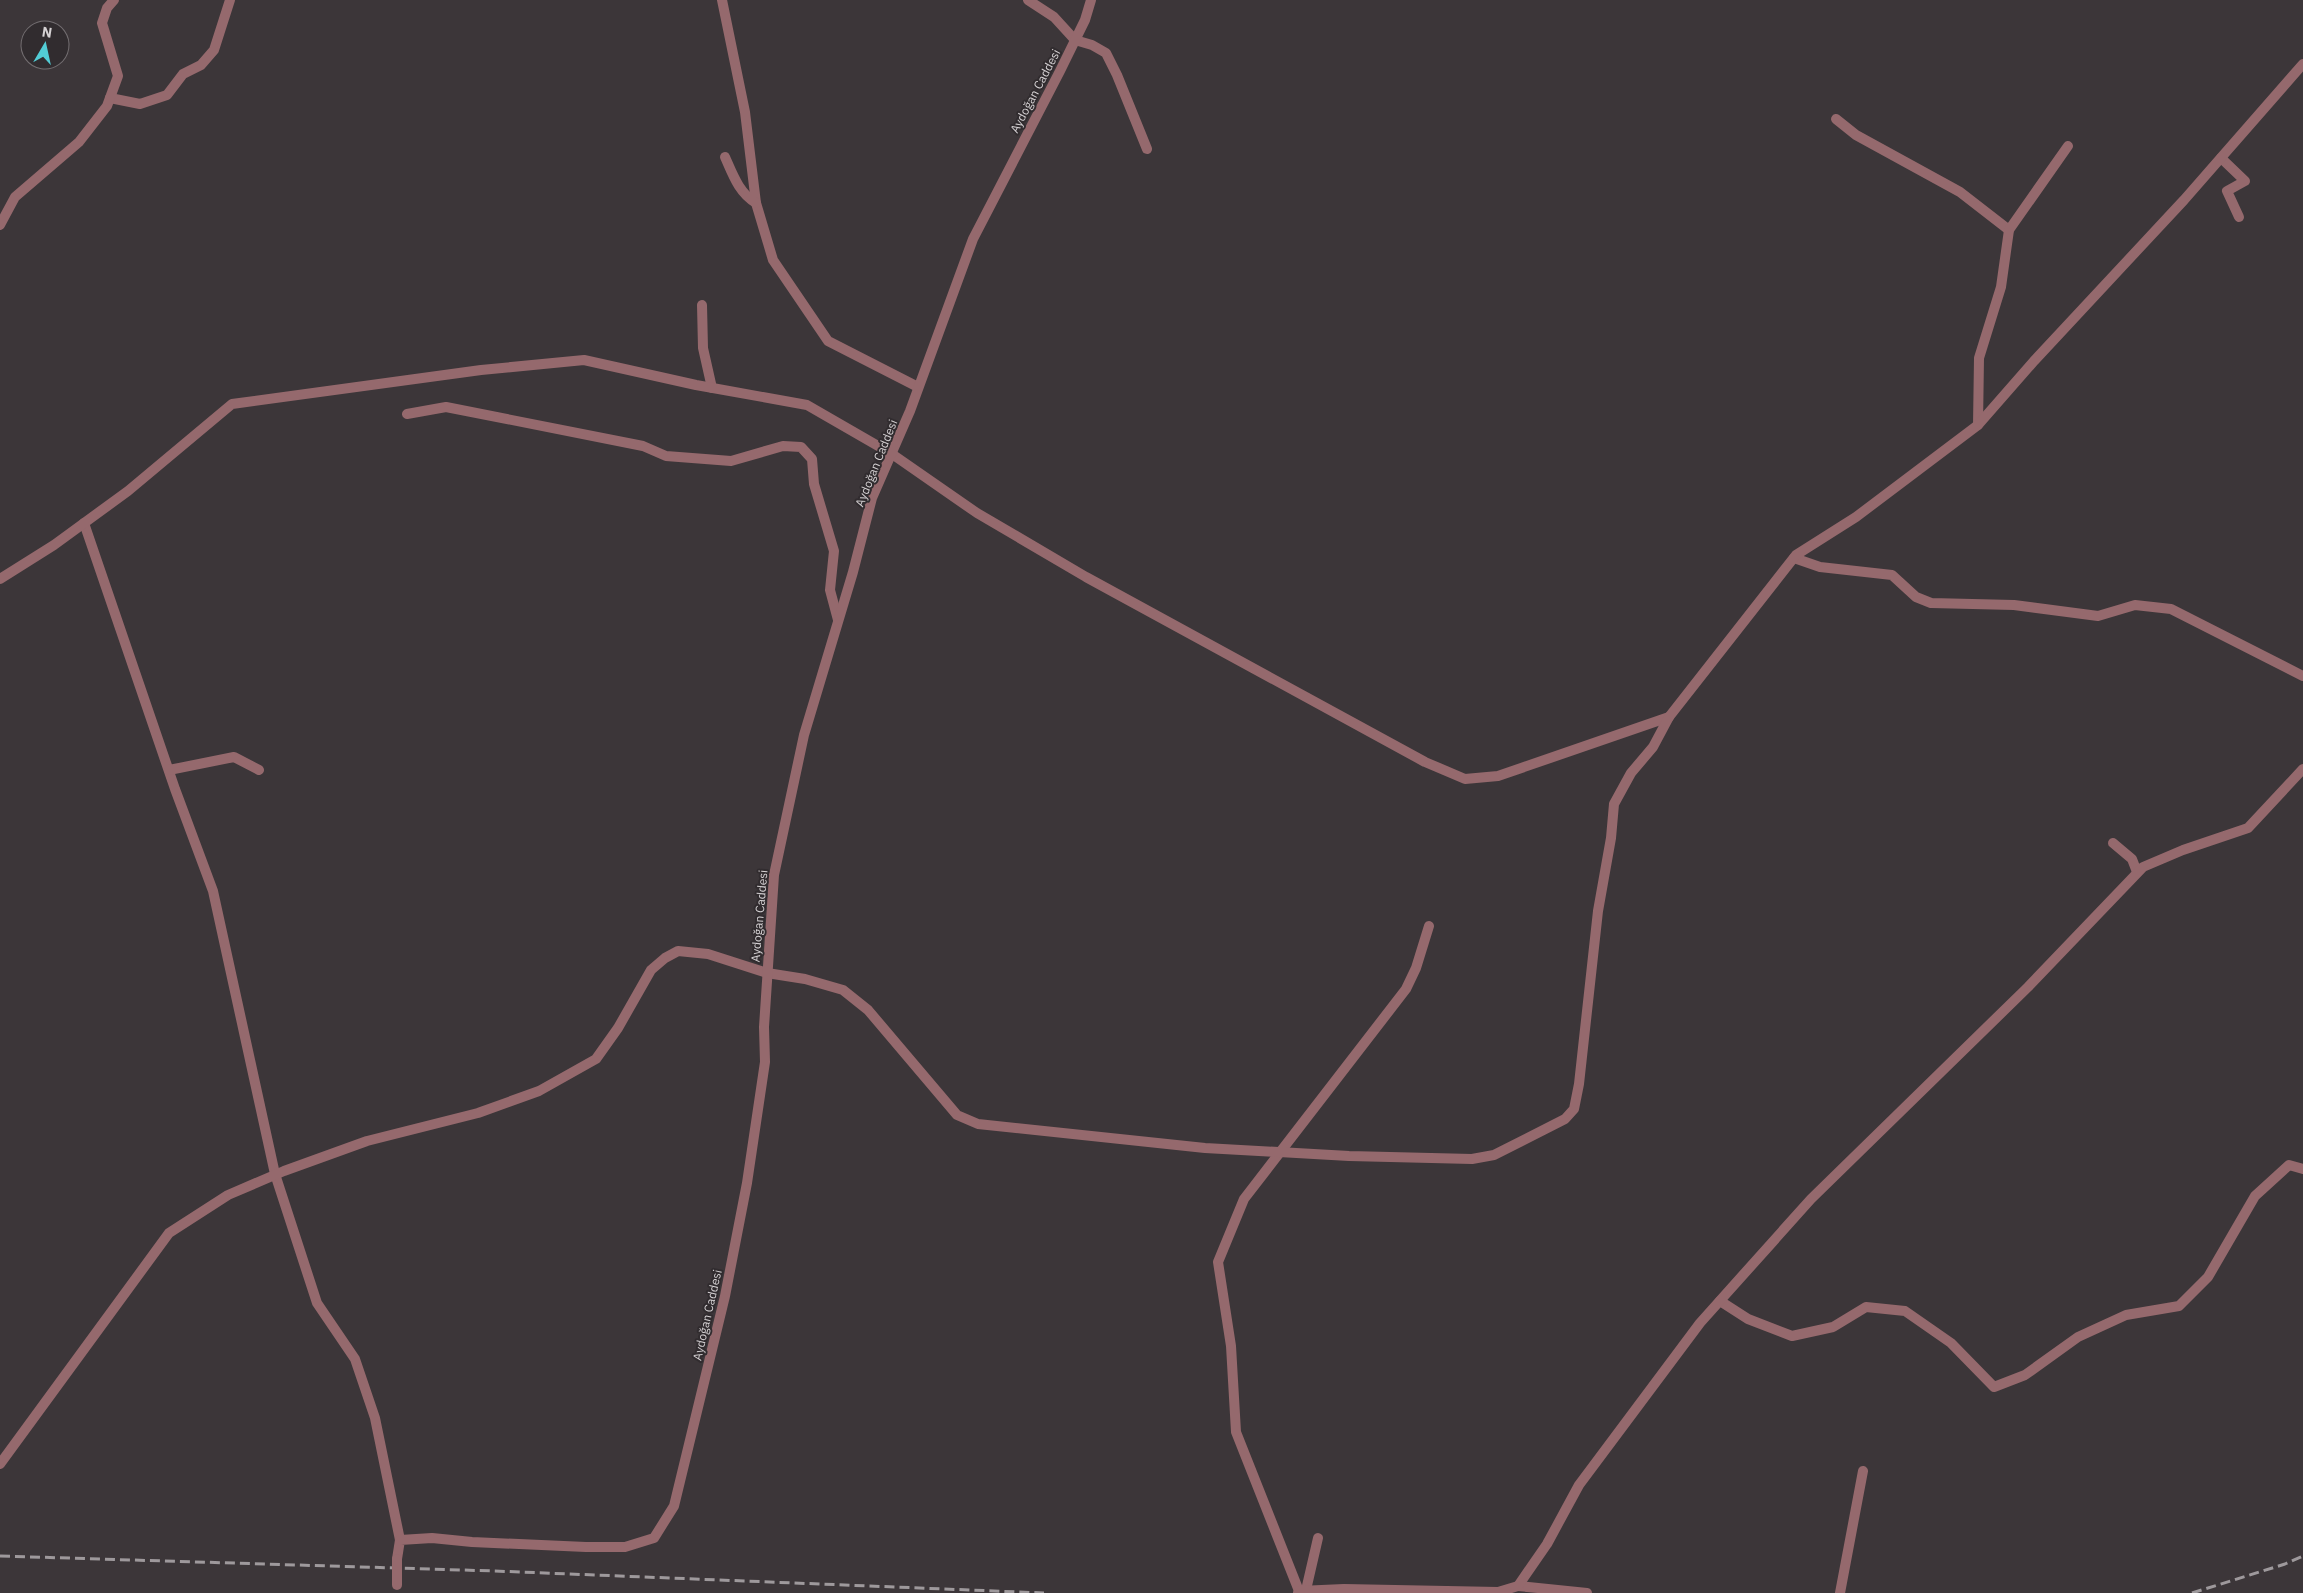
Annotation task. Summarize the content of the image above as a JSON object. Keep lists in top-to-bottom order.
{
  "streets": {
    "street": ["Aydoğan Caddesi"]
  },
  "north": "top"
}
